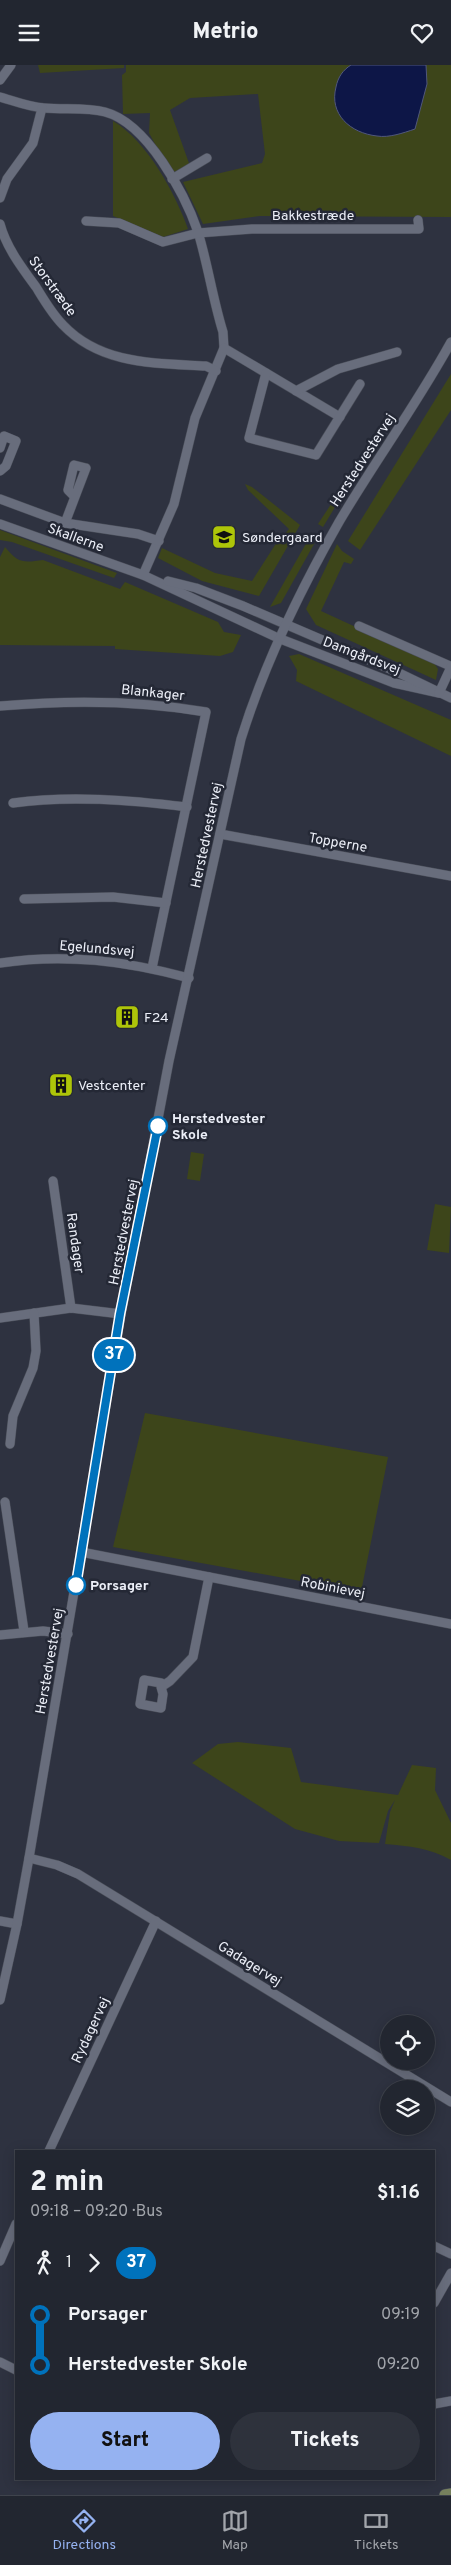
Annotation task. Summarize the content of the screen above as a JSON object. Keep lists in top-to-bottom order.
{
  "streets": {
    "street": [
      "Bakkestræde",
      "Storstræde",
      "Herstedvestervej",
      "Skallerne",
      "Damgårdsvej",
      "Blankager",
      "Topperne",
      "Egelundsvej",
      "Randager",
      "Robinievej",
      "Gadagervej",
      "Rydagervej"
    ]
  },
  "crossings": [
    ["Herstedvestervej", "Skallerne"],
    ["Herstedvestervej", "Damgårdsvej"],
    ["Herstedvestervej", "Topperne"],
    ["Herstedvestervej", "Egelundsvej"],
    ["Herstedvestervej", "Robinievej"],
    ["Herstedvestervej", "Gadagervej"],
    ["Skallerne", "Damgårdsvej"],
    ["Blankager", "Egelundsvej"],
    ["Gadagervej", "Rydagervej"]
  ],
  "places": {
    "school or university": ["Søndergaard"],
    "building": ["F24", "Vestcenter"],
    "other": ["Herstedvester Skole", "Porsager"]
  },
  "lines": ["bus line 37"],
  "page": {
    "header": "Metrio",
    "on_map": "37",
    "heading": ["2 min", "09:18 – 09:20 · Bus", "$1.16"],
    "legs": ["1", "37"],
    "list": [
      {
        "name": "Porsager",
        "value": "09:19"
      },
      {
        "name": "Herstedvester Skole",
        "value": "09:20"
      }
    ],
    "buttons": ["Start", "Tickets"],
    "tabs": ["Directions", "Map", "Tickets"]
  }
}
